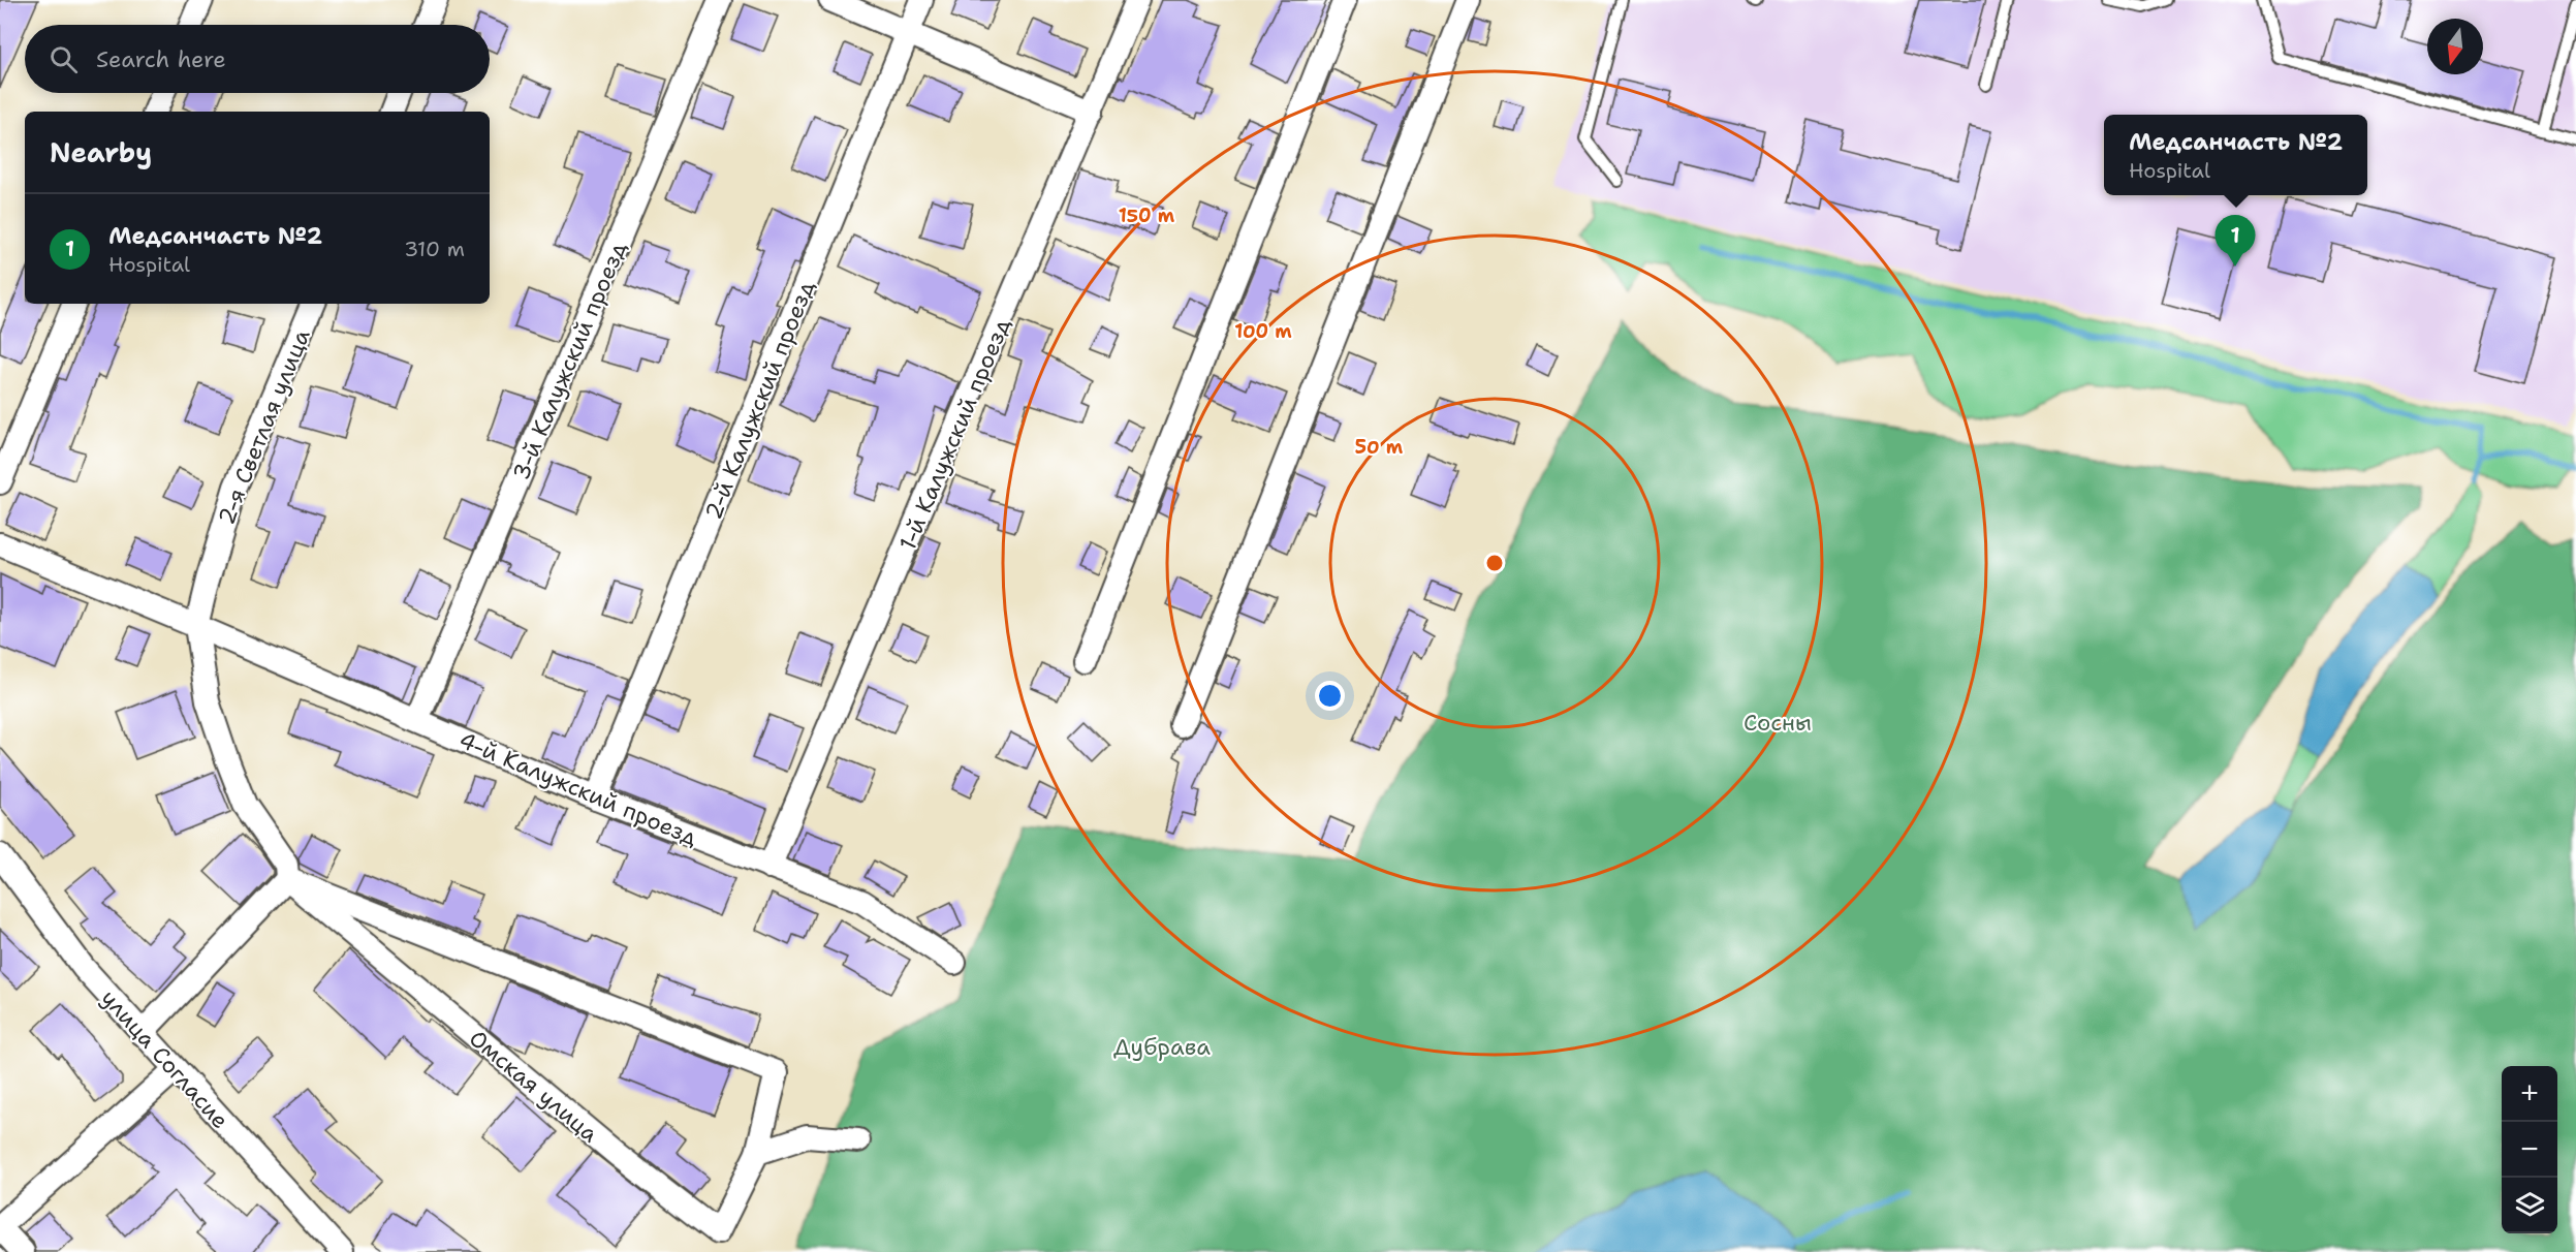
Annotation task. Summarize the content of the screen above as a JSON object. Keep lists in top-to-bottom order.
{
  "streets": {
    "street": [
      "3-й Калужский проезд",
      "2-й Калужский проезд",
      "2-я Светлая улица",
      "1-й Калужский проезд",
      "4-й Калужский проезд",
      "улица Согласие",
      "Омская улица"
    ]
  },
  "crossings": [
    ["3-й Калужский проезд", "4-й Калужский проезд"],
    ["2-й Калужский проезд", "4-й Калужский проезд"],
    ["2-я Светлая улица", "4-й Калужский проезд"],
    ["2-я Светлая улица", "Омская улица"],
    ["1-й Калужский проезд", "4-й Калужский проезд"],
    ["4-й Калужский проезд", "Омская улица"]
  ],
  "parks": ["Сосны", "Дубрава"],
  "north": "bottom",
  "page": {
    "search": "Search here",
    "heading": "Nearby",
    "popup": ["Медсанчасть №2", "Hospital"],
    "list": [
      {
        "mark": "1",
        "name": "Медсанчасть №2",
        "note": "Hospital",
        "value": "310 m"
      }
    ],
    "pins": "1",
    "map_buttons": ["+", "−"]
  },
  "rings": ["150 m", "100 m", "50 m"]
}
